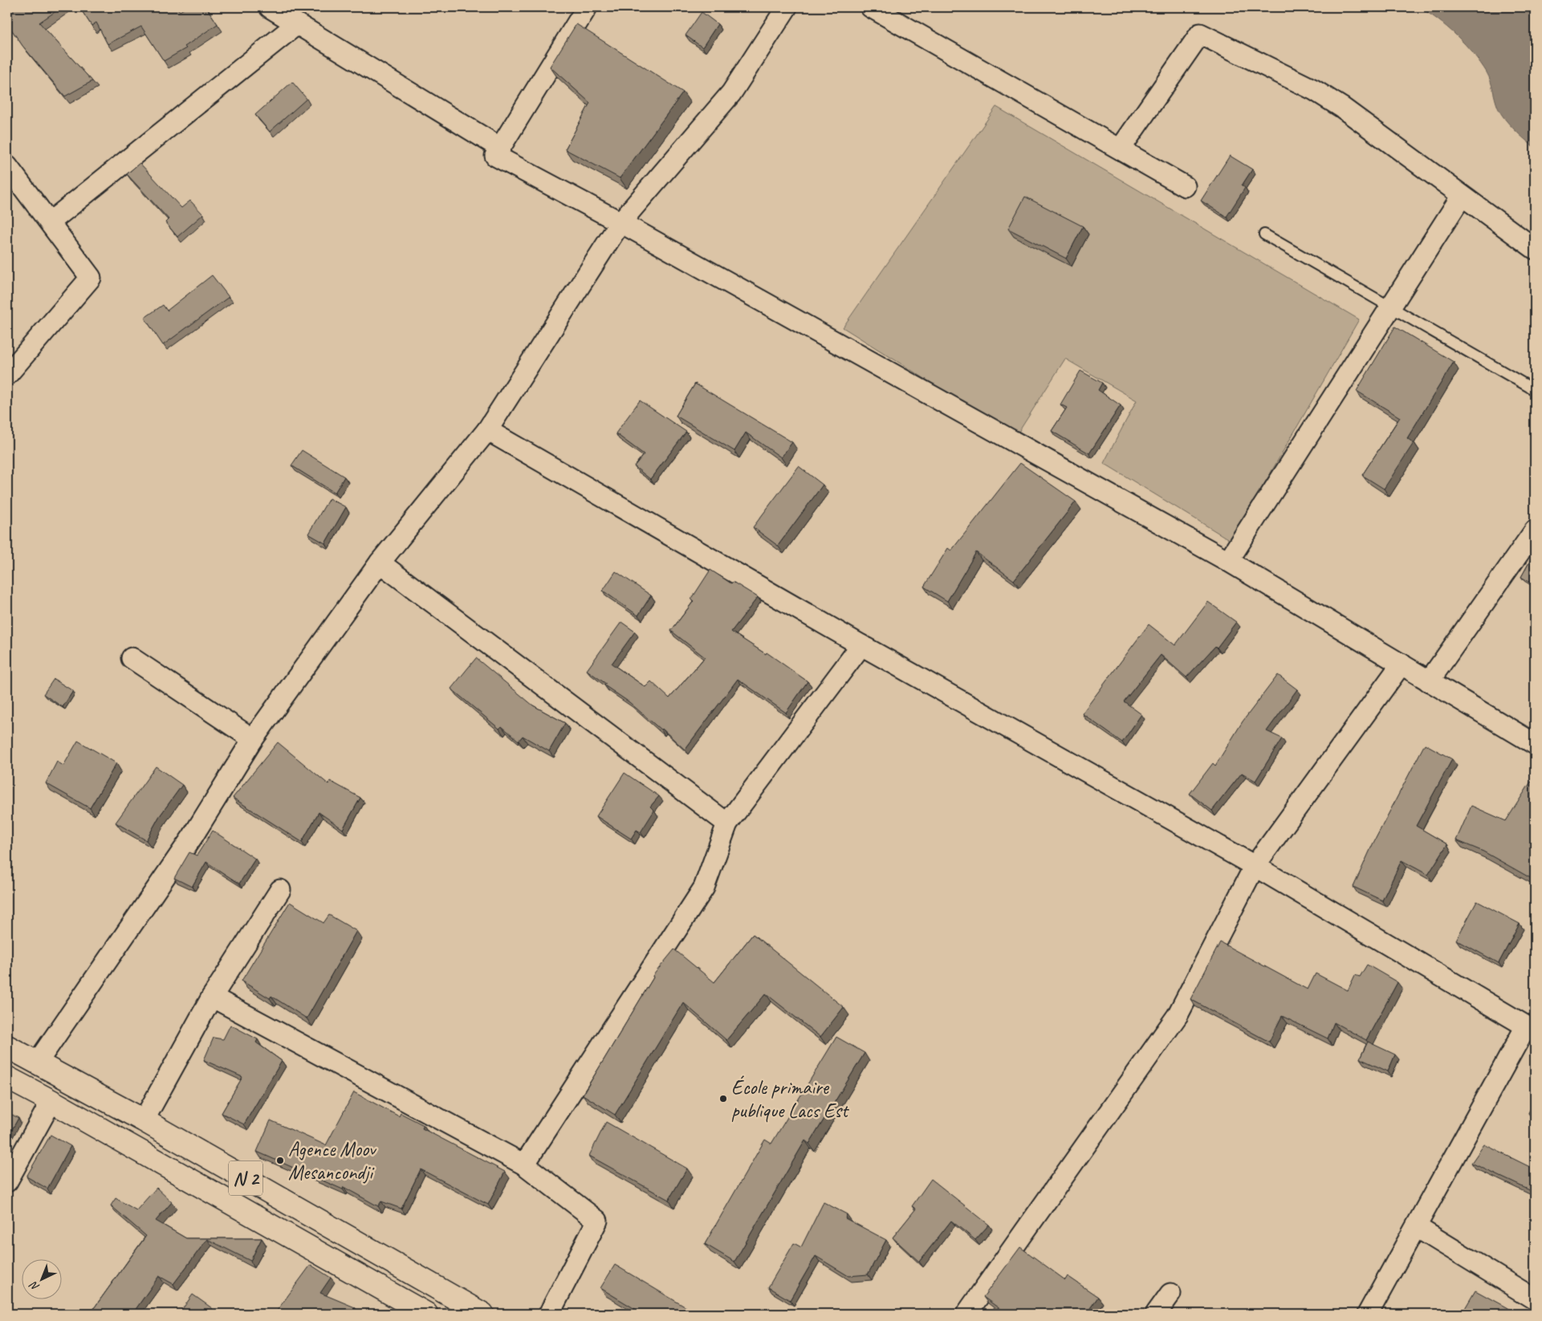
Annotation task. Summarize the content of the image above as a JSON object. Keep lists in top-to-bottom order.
{
  "streets": {
    "highway": ["N 2"]
  },
  "places": ["École primaire publique Lacs Est", "Agence Moov Mesancondji"],
  "north": "bottom left"
}
